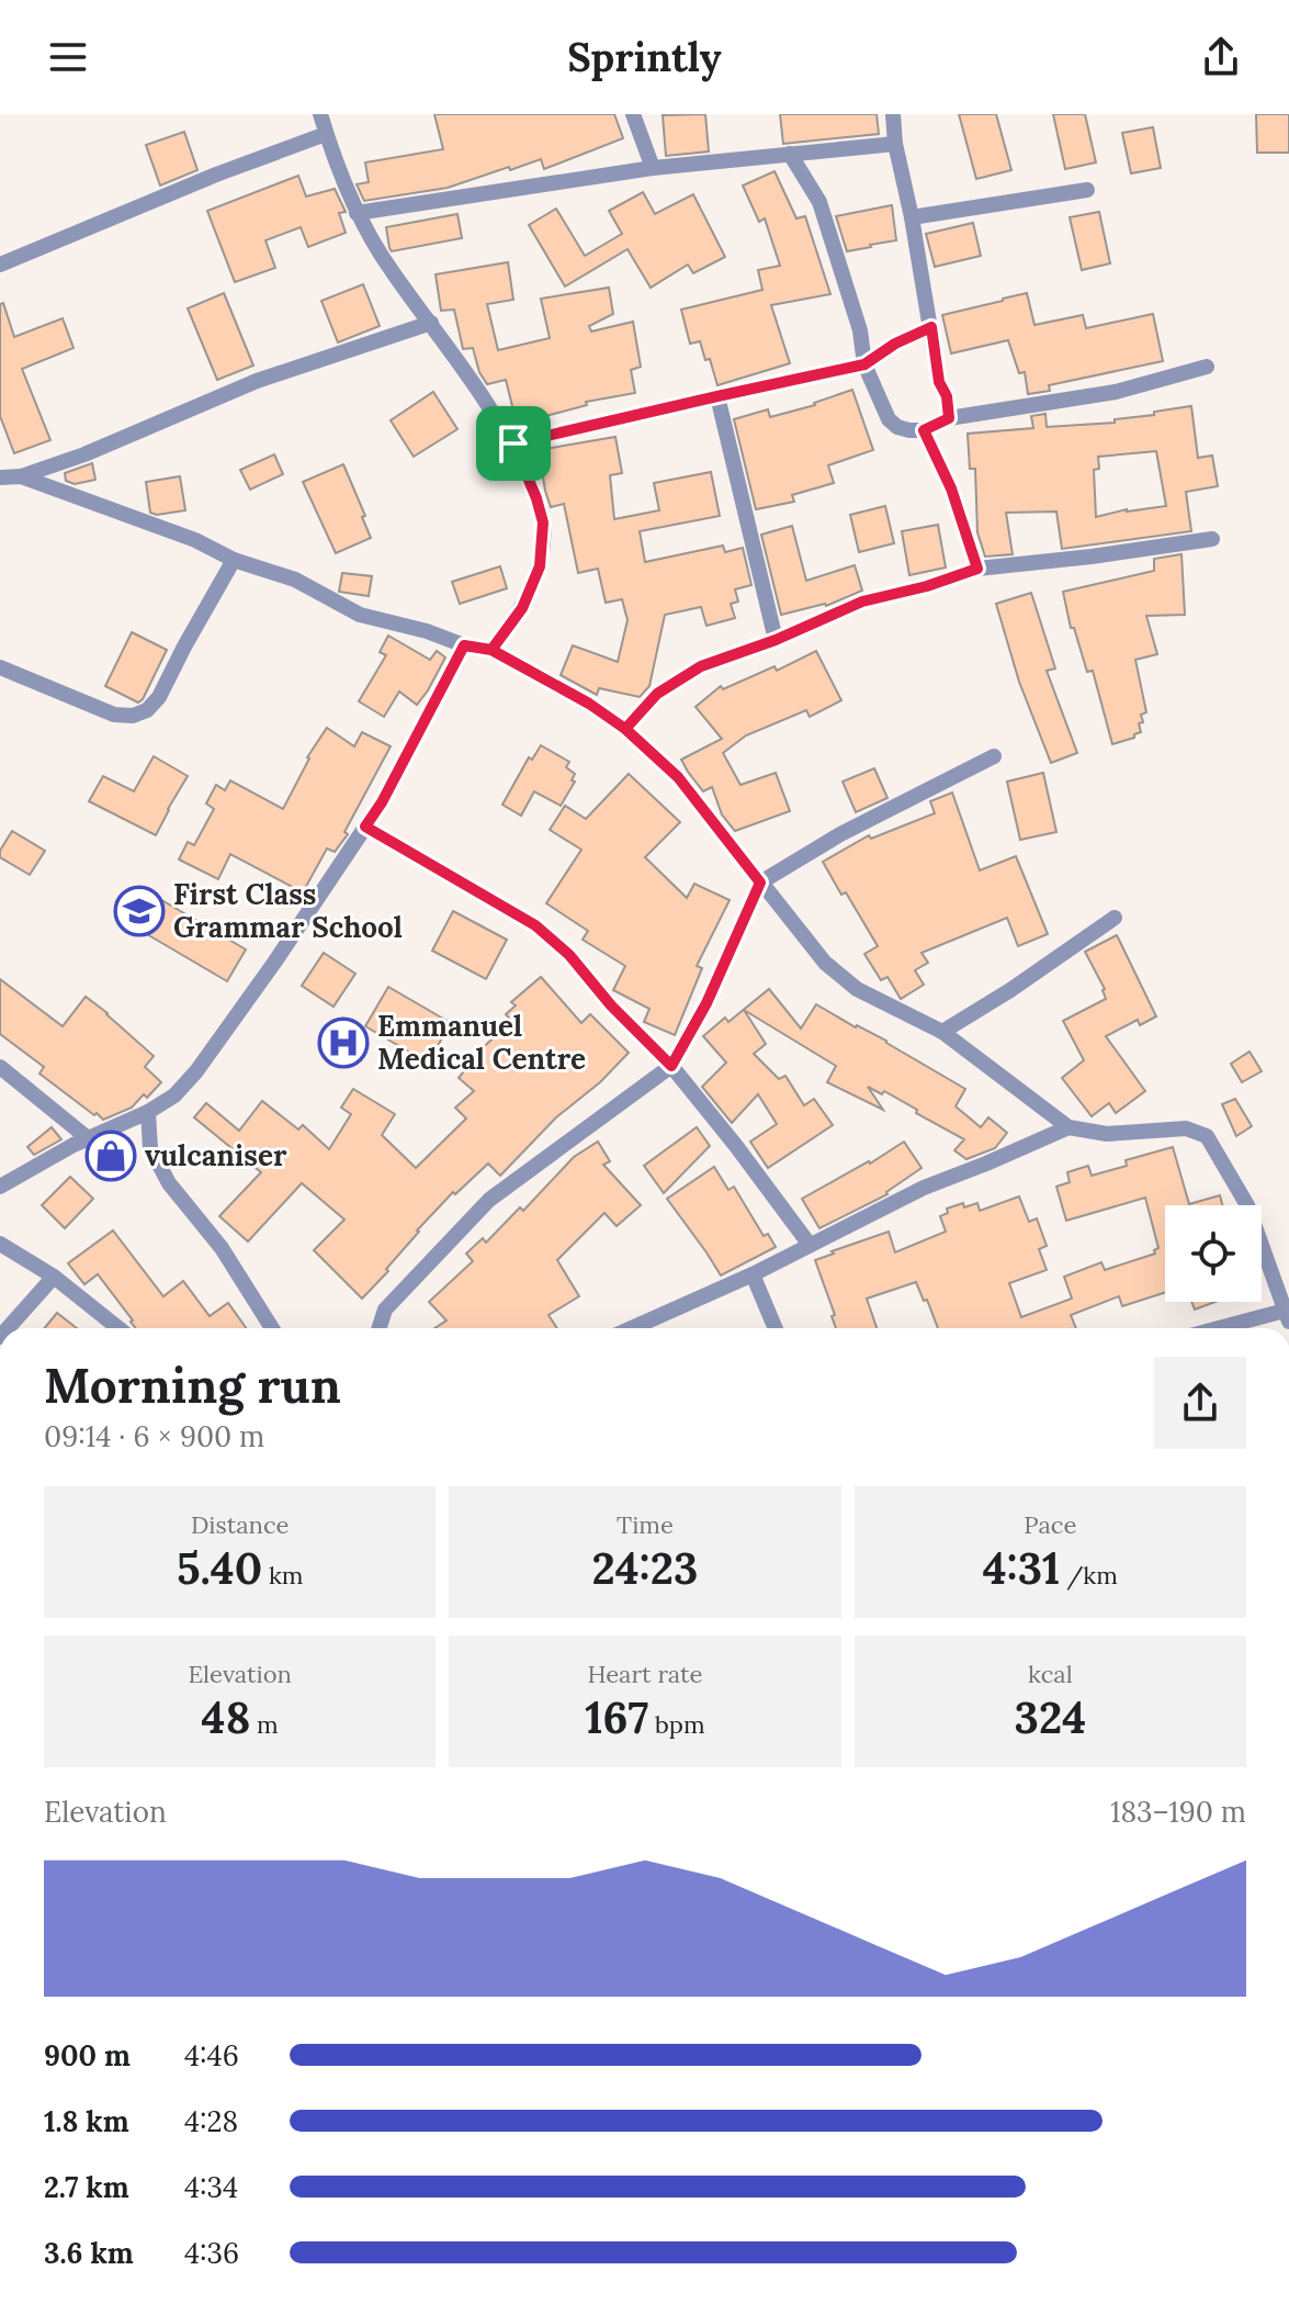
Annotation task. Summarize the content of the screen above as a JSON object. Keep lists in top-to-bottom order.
{
  "places": {
    "school or university": ["First Class Grammar School"],
    "hospital": ["Emmanuel Medical Centre"],
    "shop": ["vulcaniser"]
  },
  "page": {
    "header": "Sprintly",
    "heading": ["Morning run", "09:14 · 6 × 900 m"],
    "stats": [
      ["Distance", "5.40 km"],
      ["Time", "24:23"],
      ["Pace", "4:31 /km"],
      ["Elevation", "48 m"],
      ["Heart rate", "167 bpm"],
      ["kcal", "324"]
    ],
    "chart": ["Elevation", "183–190 m"],
    "list": [
      {
        "name": "900 m",
        "note": "4:46"
      },
      {
        "name": "1.8 km",
        "note": "4:28"
      },
      {
        "name": "2.7 km",
        "note": "4:34"
      },
      {
        "name": "3.6 km",
        "note": "4:36"
      }
    ]
  }
}
